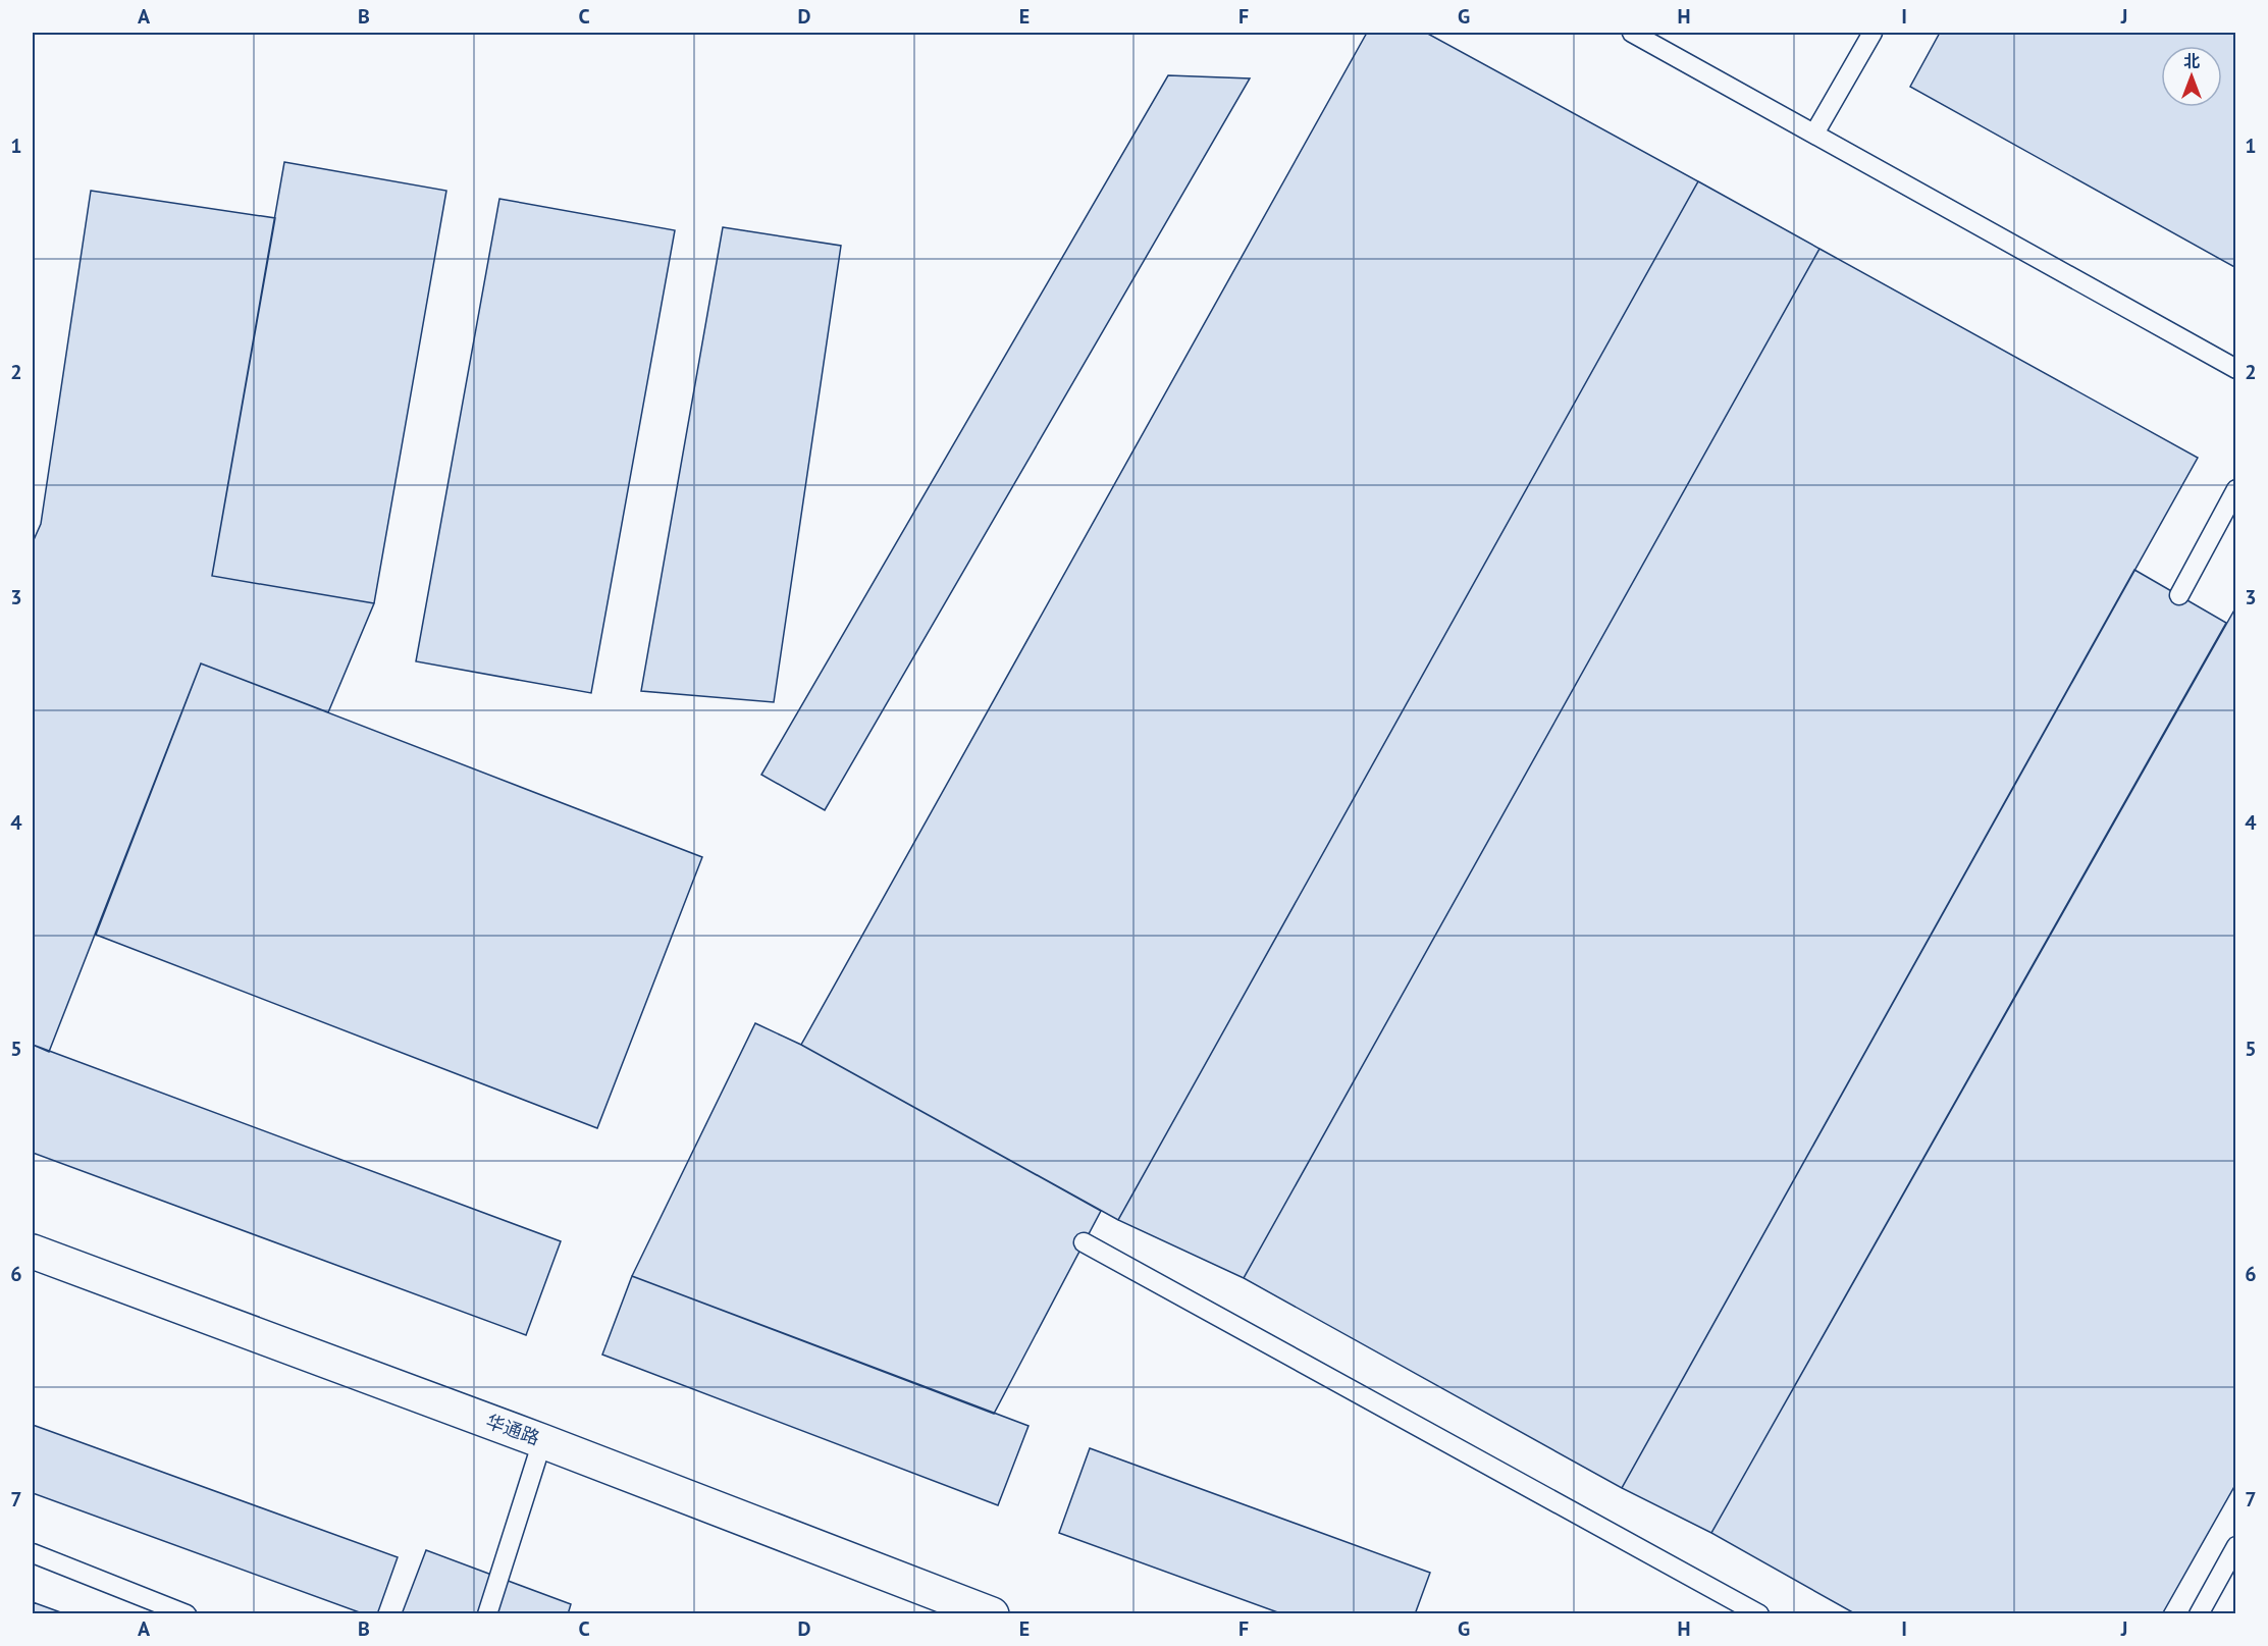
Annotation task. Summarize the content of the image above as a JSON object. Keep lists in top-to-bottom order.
{
  "streets": {
    "street": ["华通路"]
  },
  "north": "top",
  "grid": {
    "columns": [
      "A",
      "B",
      "C",
      "D",
      "E",
      "F",
      "G",
      "H",
      "I",
      "J"
    ],
    "rows": [
      "1",
      "2",
      "3",
      "4",
      "5",
      "6",
      "7"
    ]
  }
}
